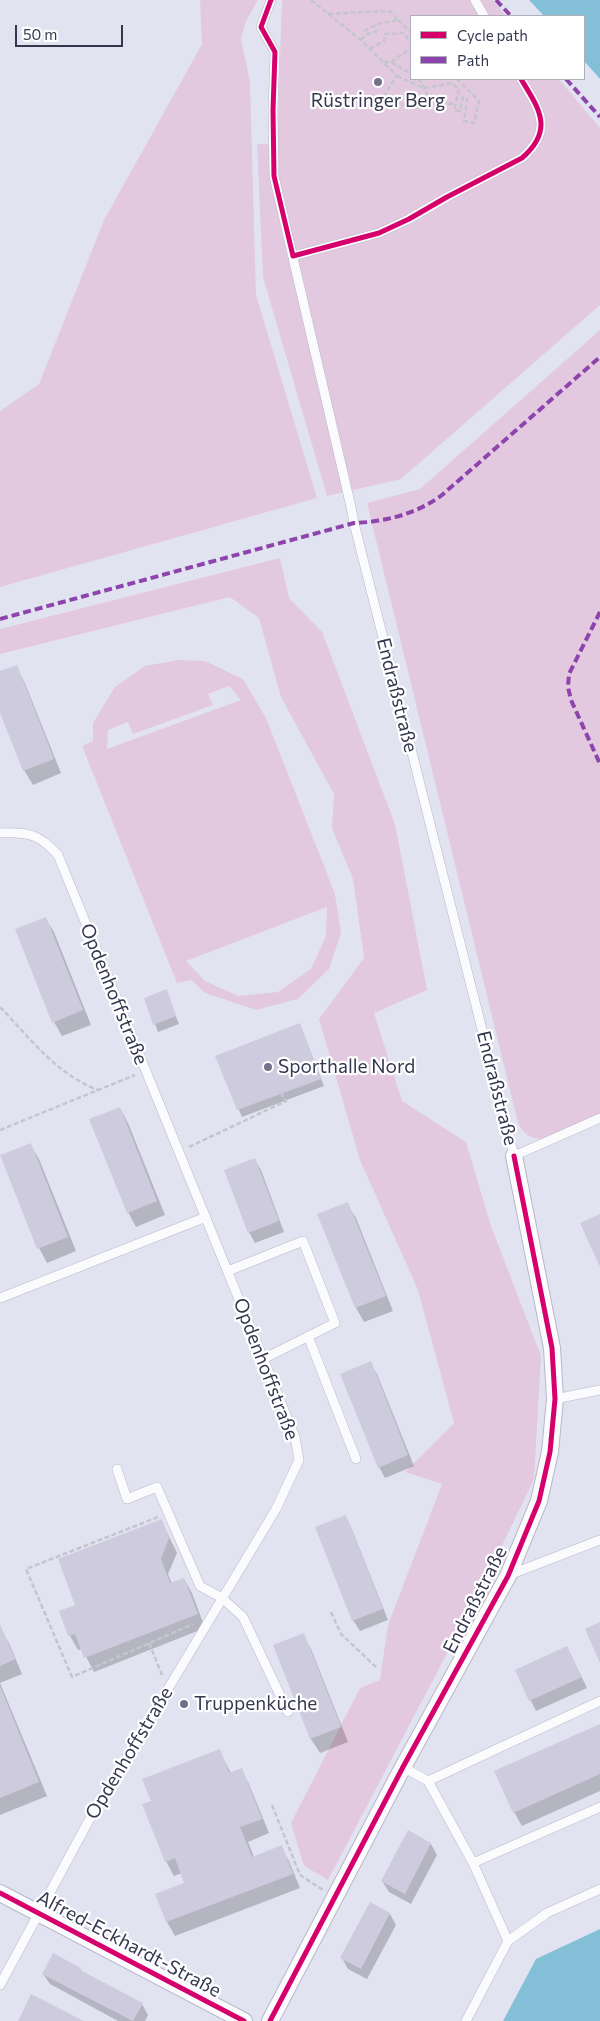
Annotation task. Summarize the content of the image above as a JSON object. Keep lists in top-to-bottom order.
{
  "streets": {
    "street": ["Endraßstraße", "Alfred-Eckhardt-Straße"],
    "lane": ["Opdenhoffstraße"]
  },
  "crossings": [
    ["Opdenhoffstraße", "Alfred-Eckhardt-Straße"]
  ],
  "places": ["Rüstringer Berg", "Sporthalle Nord", "Truppenküche"],
  "legend": ["Cycle path", "Path"],
  "scale_bar": "50 m"
}
